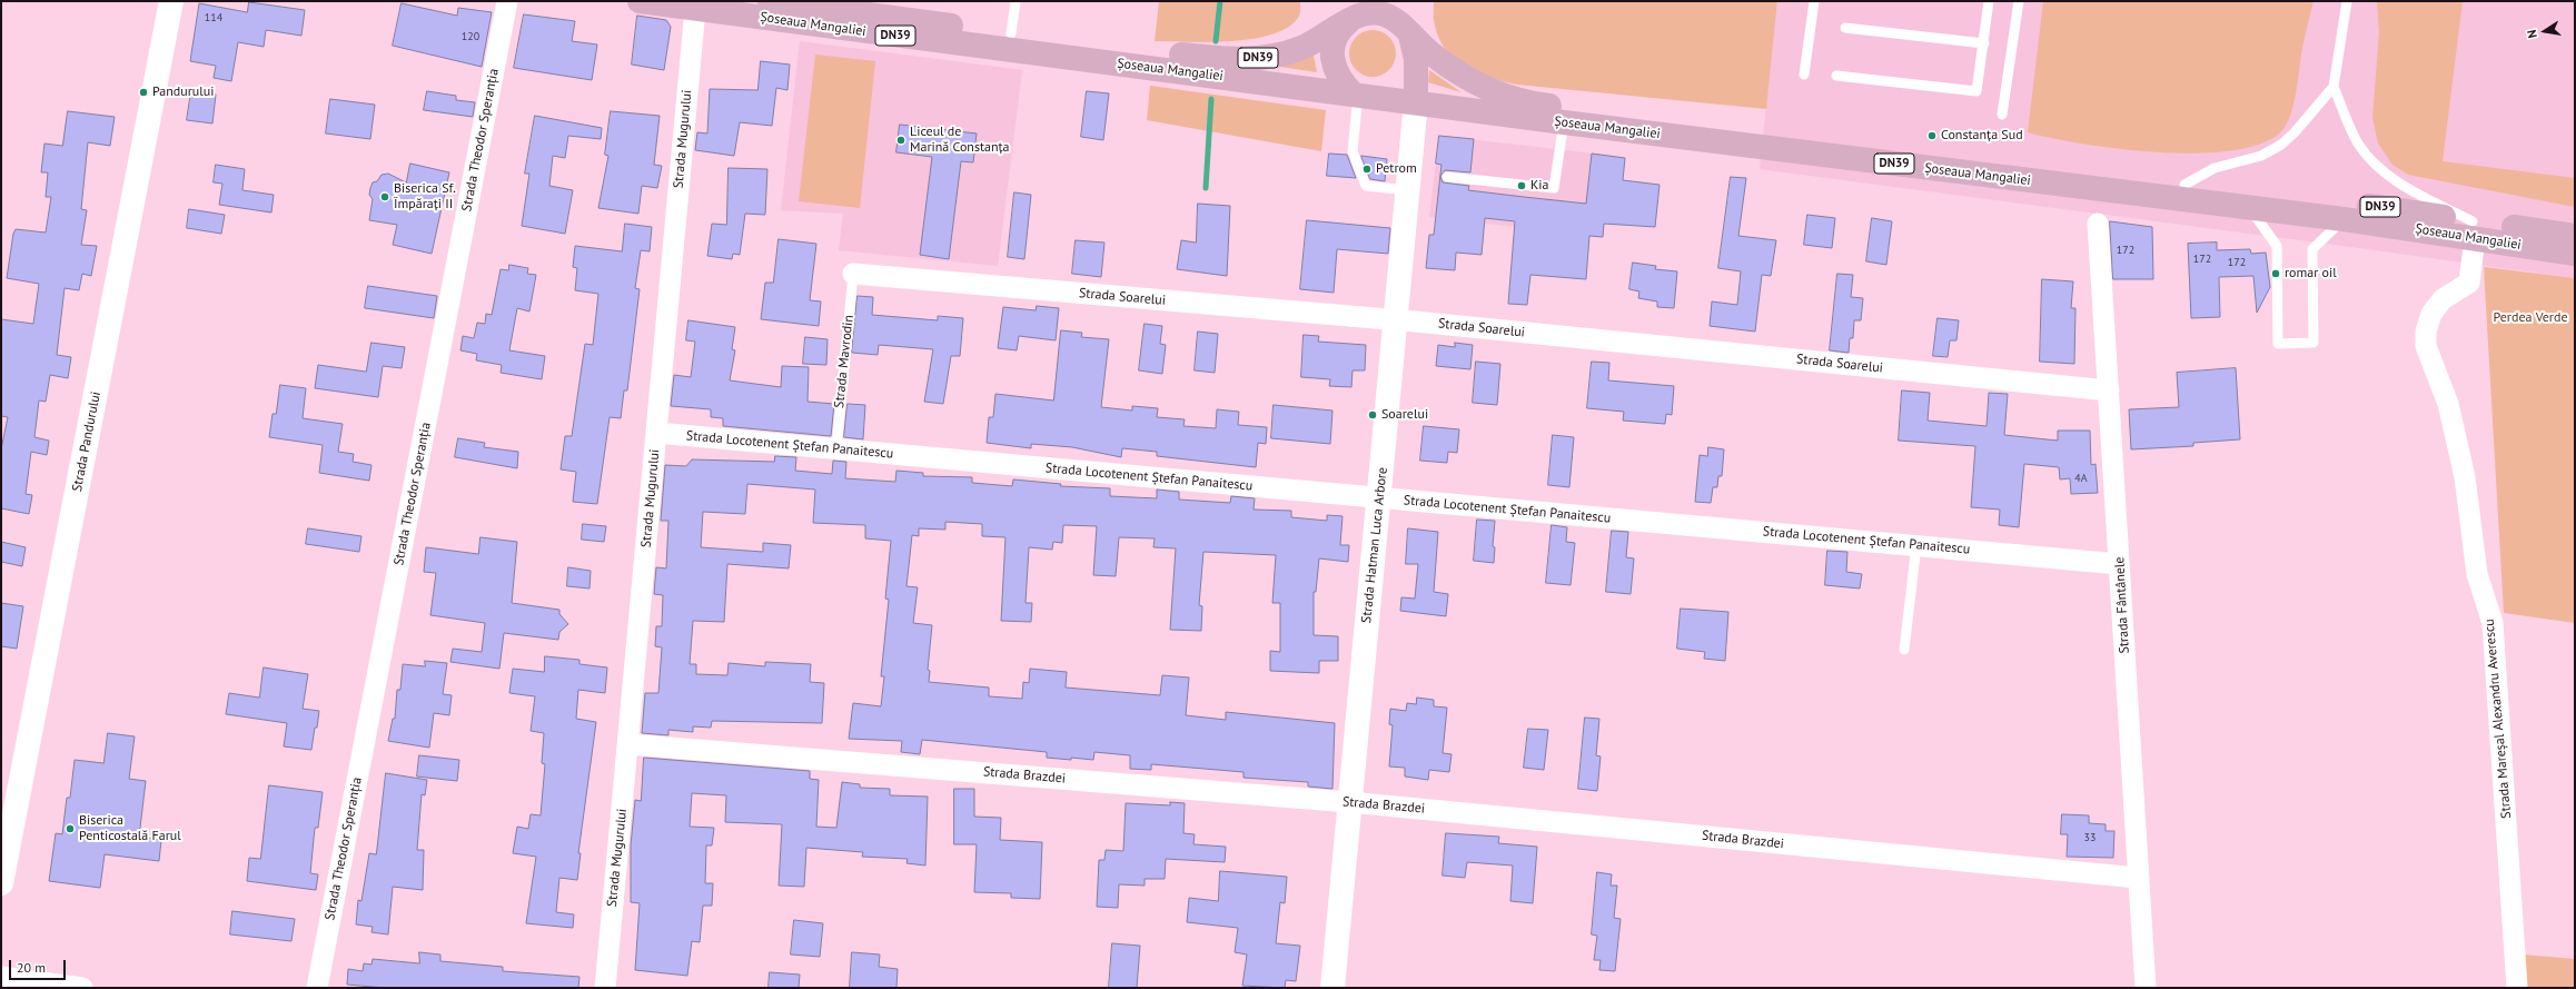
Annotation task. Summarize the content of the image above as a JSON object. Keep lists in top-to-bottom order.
{
  "streets": {
    "main road": ["Șoseaua Mangaliei", "DN39"],
    "street": [
      "Strada Mugurului",
      "Strada Theodor Speranția",
      "Strada Soarelui",
      "Strada Pandurului",
      "Strada Locotenent Ștefan Panaitescu",
      "Strada Hatman Luca Arbore",
      "Strada Fântânele",
      "Strada Mareșal Alexandru Averescu",
      "Strada Brazdei"
    ],
    "lane": ["Strada Mavrodin"]
  },
  "crossings": [
    ["Șoseaua Mangaliei", "DN39"],
    ["Șoseaua Mangaliei", "Strada Mugurului"],
    ["Șoseaua Mangaliei", "Strada Hatman Luca Arbore"],
    ["Șoseaua Mangaliei", "Strada Mareșal Alexandru Averescu"],
    ["DN39", "Strada Hatman Luca Arbore"],
    ["Strada Mugurului", "Strada Locotenent Ștefan Panaitescu"],
    ["Strada Mugurului", "Strada Brazdei"],
    ["Strada Soarelui", "Strada Mavrodin"],
    ["Strada Soarelui", "Strada Hatman Luca Arbore"],
    ["Strada Soarelui", "Strada Fântânele"],
    ["Strada Mavrodin", "Strada Locotenent Ștefan Panaitescu"],
    ["Strada Locotenent Ștefan Panaitescu", "Strada Hatman Luca Arbore"],
    ["Strada Locotenent Ștefan Panaitescu", "Strada Fântânele"],
    ["Strada Hatman Luca Arbore", "Strada Brazdei"],
    ["Strada Fântânele", "Strada Brazdei"]
  ],
  "parks": ["Perdea Verde"],
  "places": [
    "Pandurului",
    "Constanța Sud",
    "Liceul de Marină Constanța",
    "Petrom",
    "Kia",
    "Biserica Sf. Împărați II",
    "romar oil",
    "Soarelui",
    "Biserica Penticostală Farul"
  ],
  "house_numbers": [
    "114",
    "120",
    "172",
    "172",
    "172",
    "4A",
    "33"
  ],
  "scale_bar": "20 m",
  "north": "left"
}
